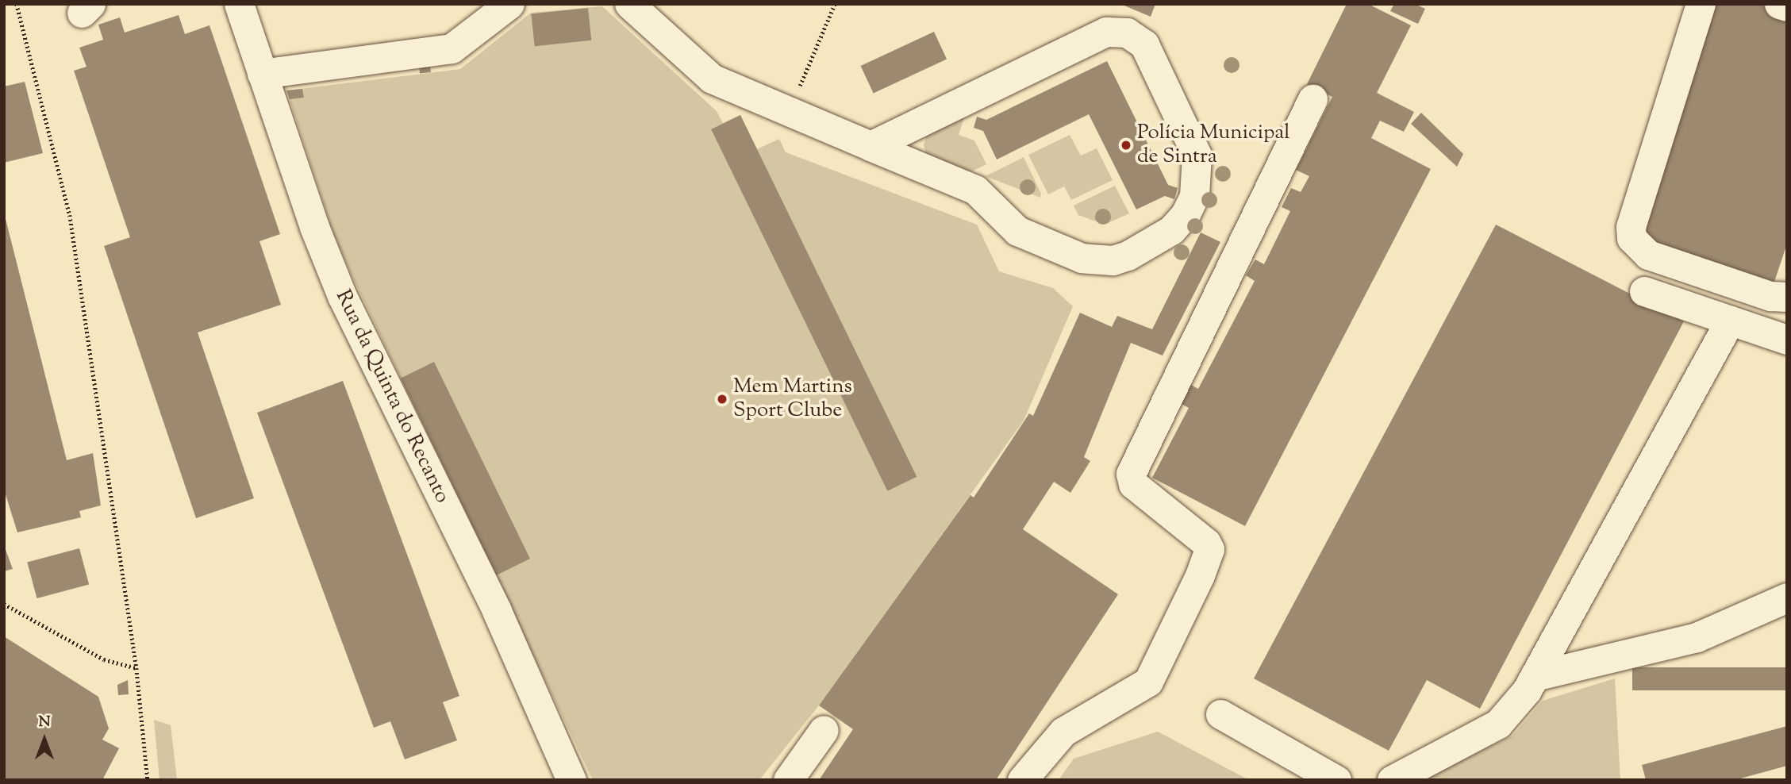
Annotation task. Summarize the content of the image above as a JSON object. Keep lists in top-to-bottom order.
{
  "streets": {
    "street": ["Rua da Quinta do Recanto"]
  },
  "places": ["Polícia Municipal de Sintra", "Mem Martins Sport Clube"],
  "north": "top"
}
